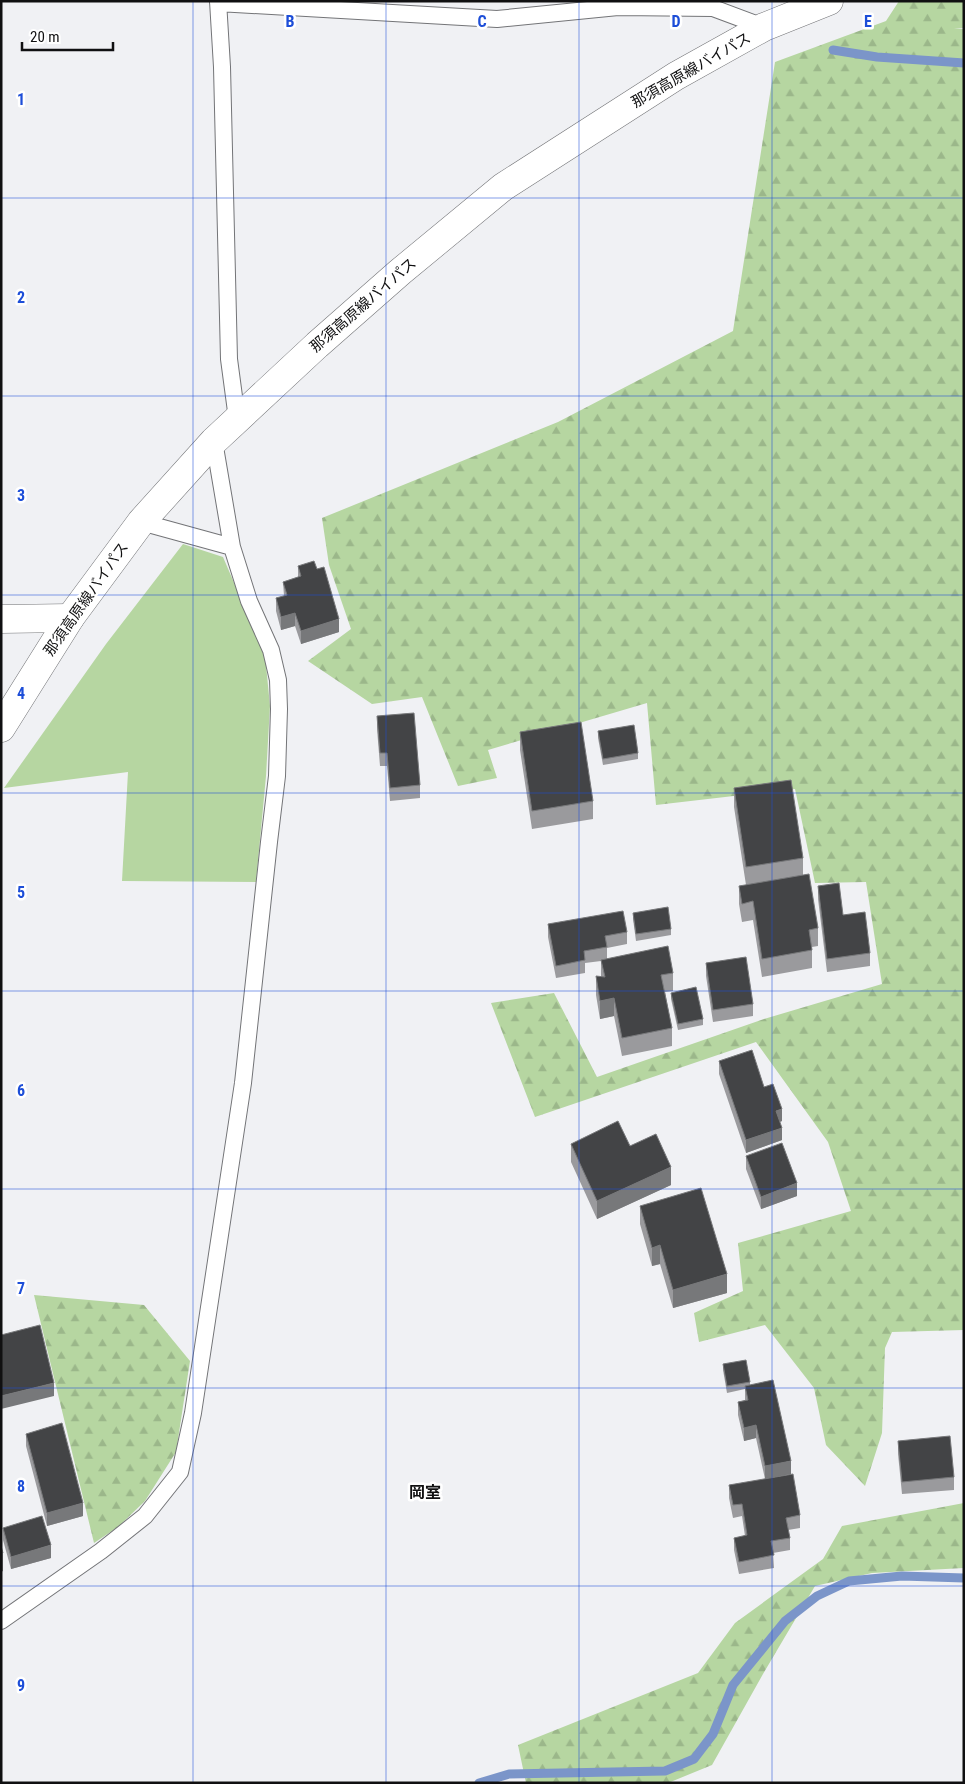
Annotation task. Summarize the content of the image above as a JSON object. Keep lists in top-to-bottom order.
{
  "streets": {
    "main road": ["那須高原線バイパス"]
  },
  "districts": ["岡室"],
  "scale_bar": "20 m",
  "grid": {
    "columns": [
      "B",
      "C",
      "D",
      "E"
    ],
    "rows": [
      "1",
      "2",
      "3",
      "4",
      "5",
      "6",
      "7",
      "8",
      "9"
    ]
  }
}
